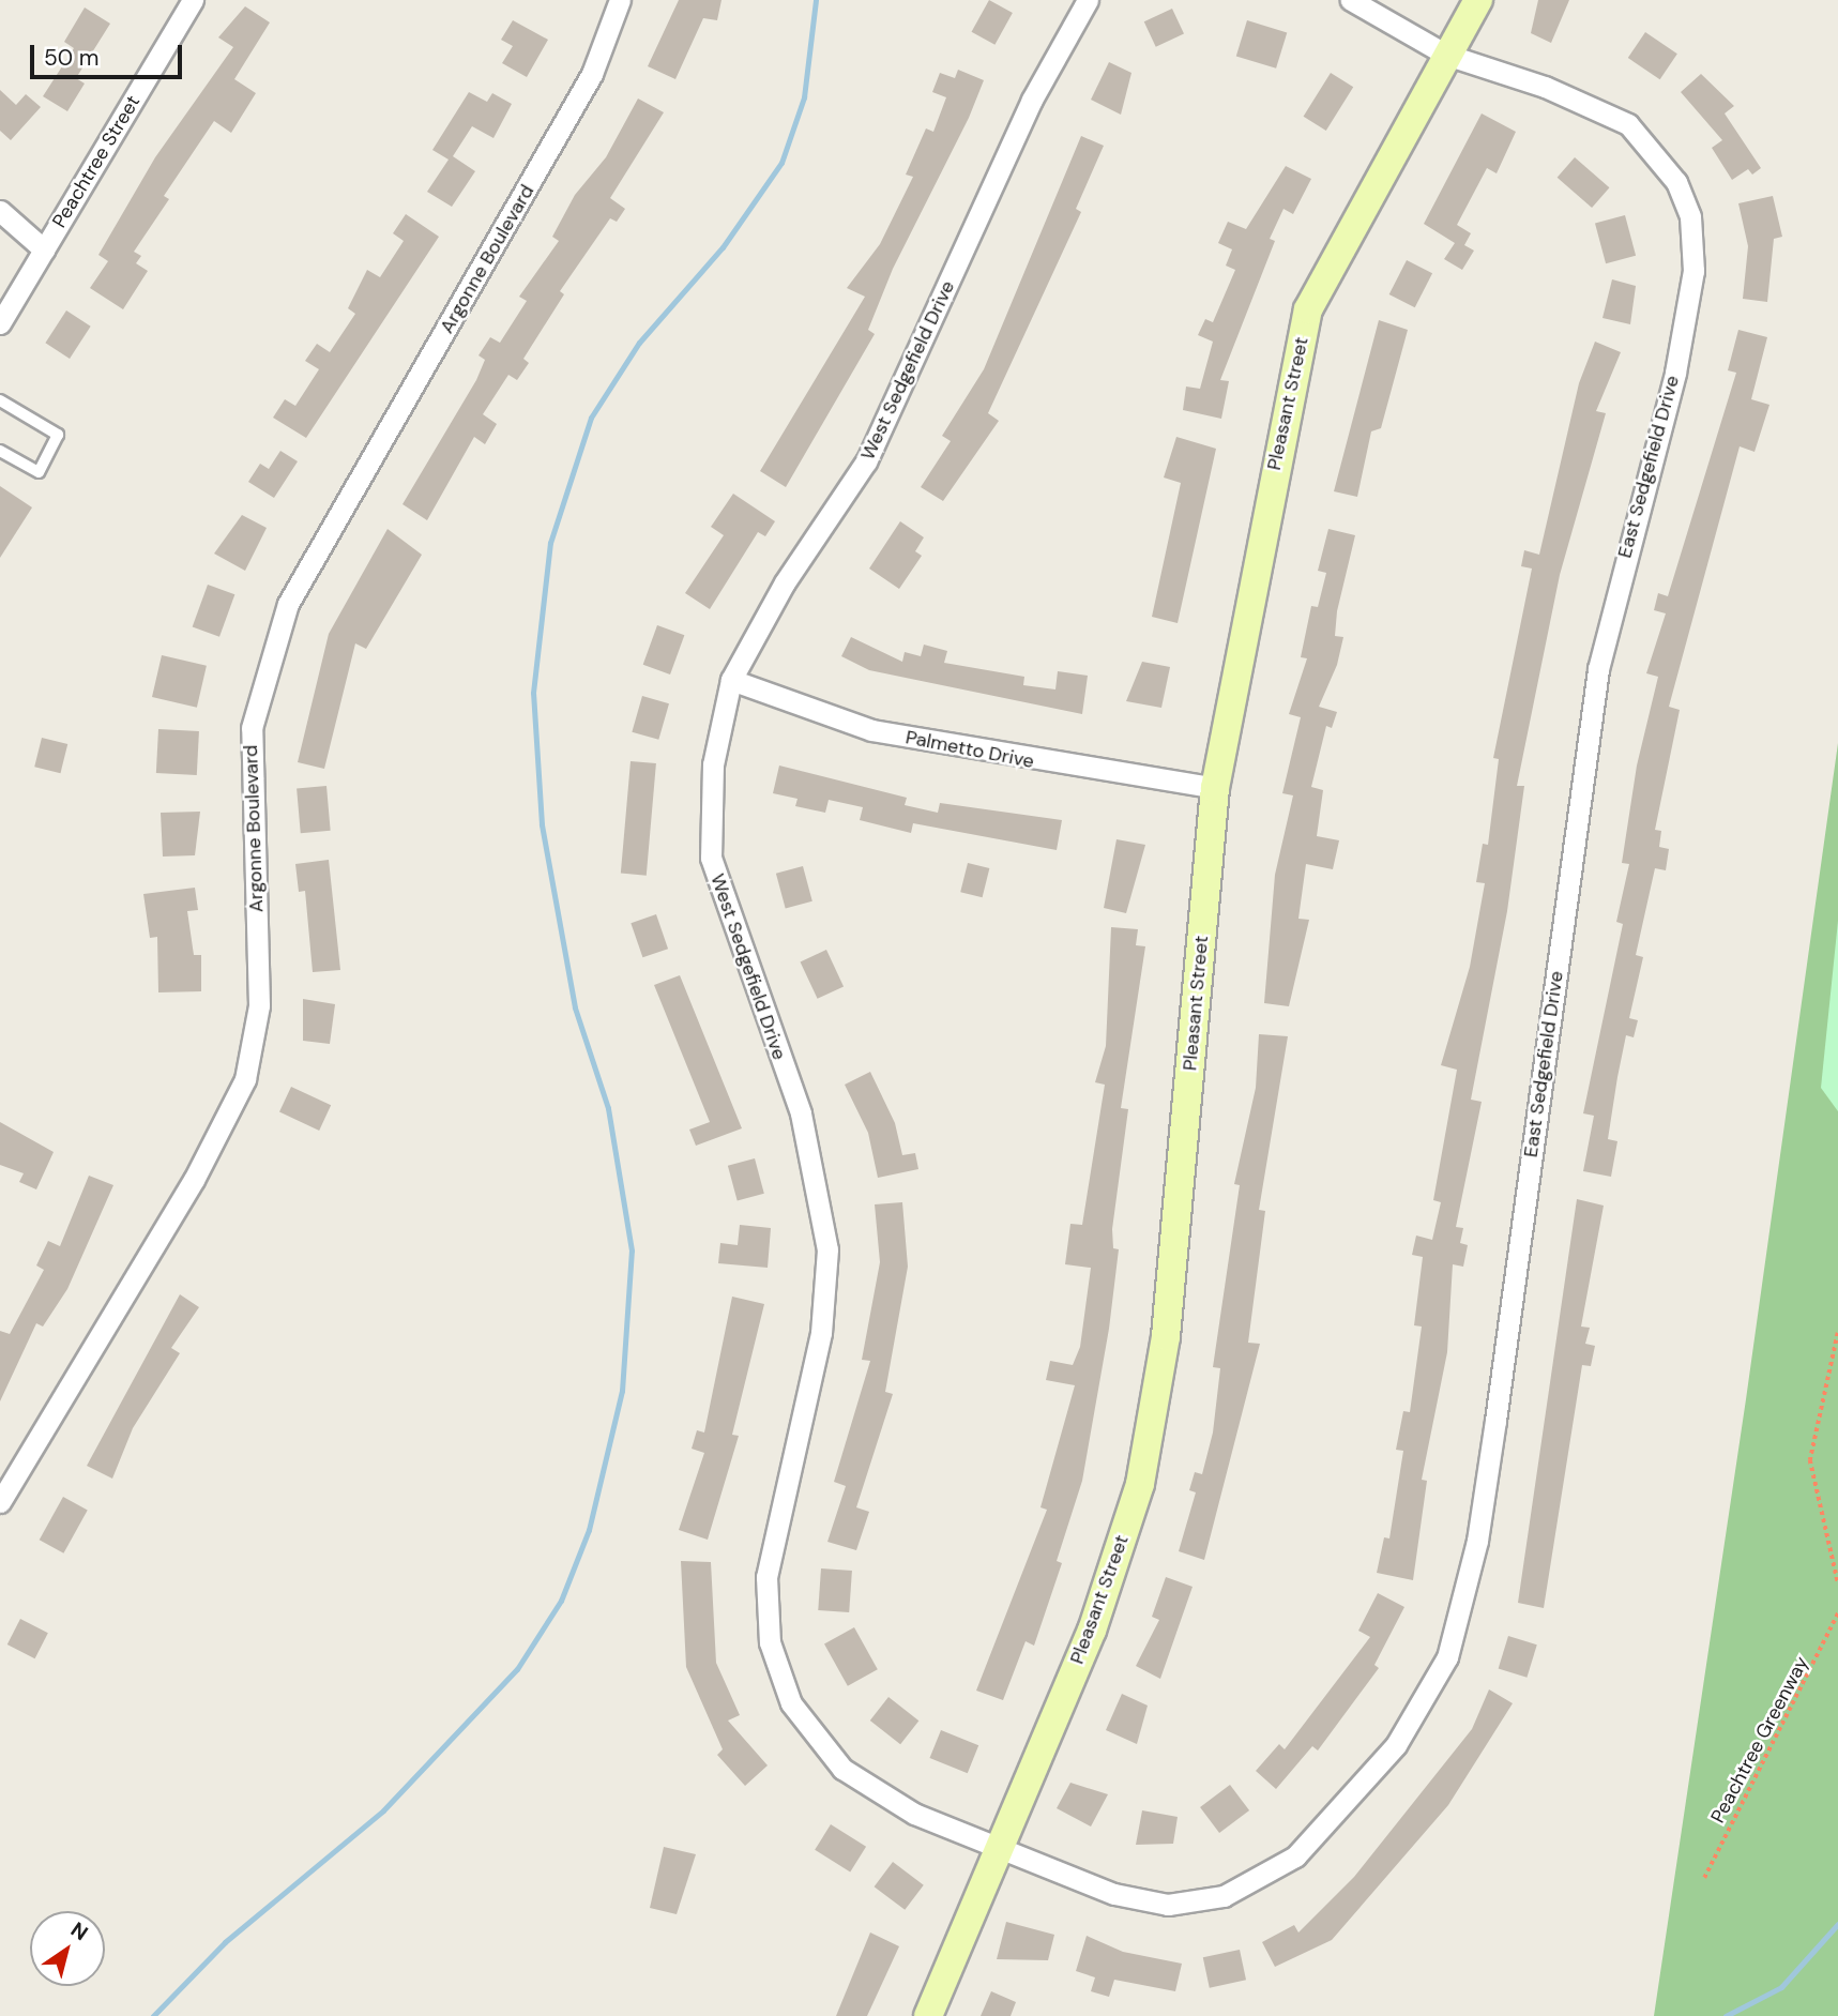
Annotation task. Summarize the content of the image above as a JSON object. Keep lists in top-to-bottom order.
{
  "streets": {
    "street": [
      "Peachtree Street",
      "Argonne Boulevard",
      "West Sedgefield Drive",
      "Pleasant Street",
      "East Sedgefield Drive",
      "Palmetto Drive"
    ],
    "path": ["Peachtree Greenway"]
  },
  "crossings": [
    ["West Sedgefield Drive", "Pleasant Street"],
    ["West Sedgefield Drive", "East Sedgefield Drive"],
    ["West Sedgefield Drive", "Palmetto Drive"],
    ["Pleasant Street", "East Sedgefield Drive"],
    ["Pleasant Street", "Palmetto Drive"]
  ],
  "scale_bar": "50 m",
  "north": "top right"
}
